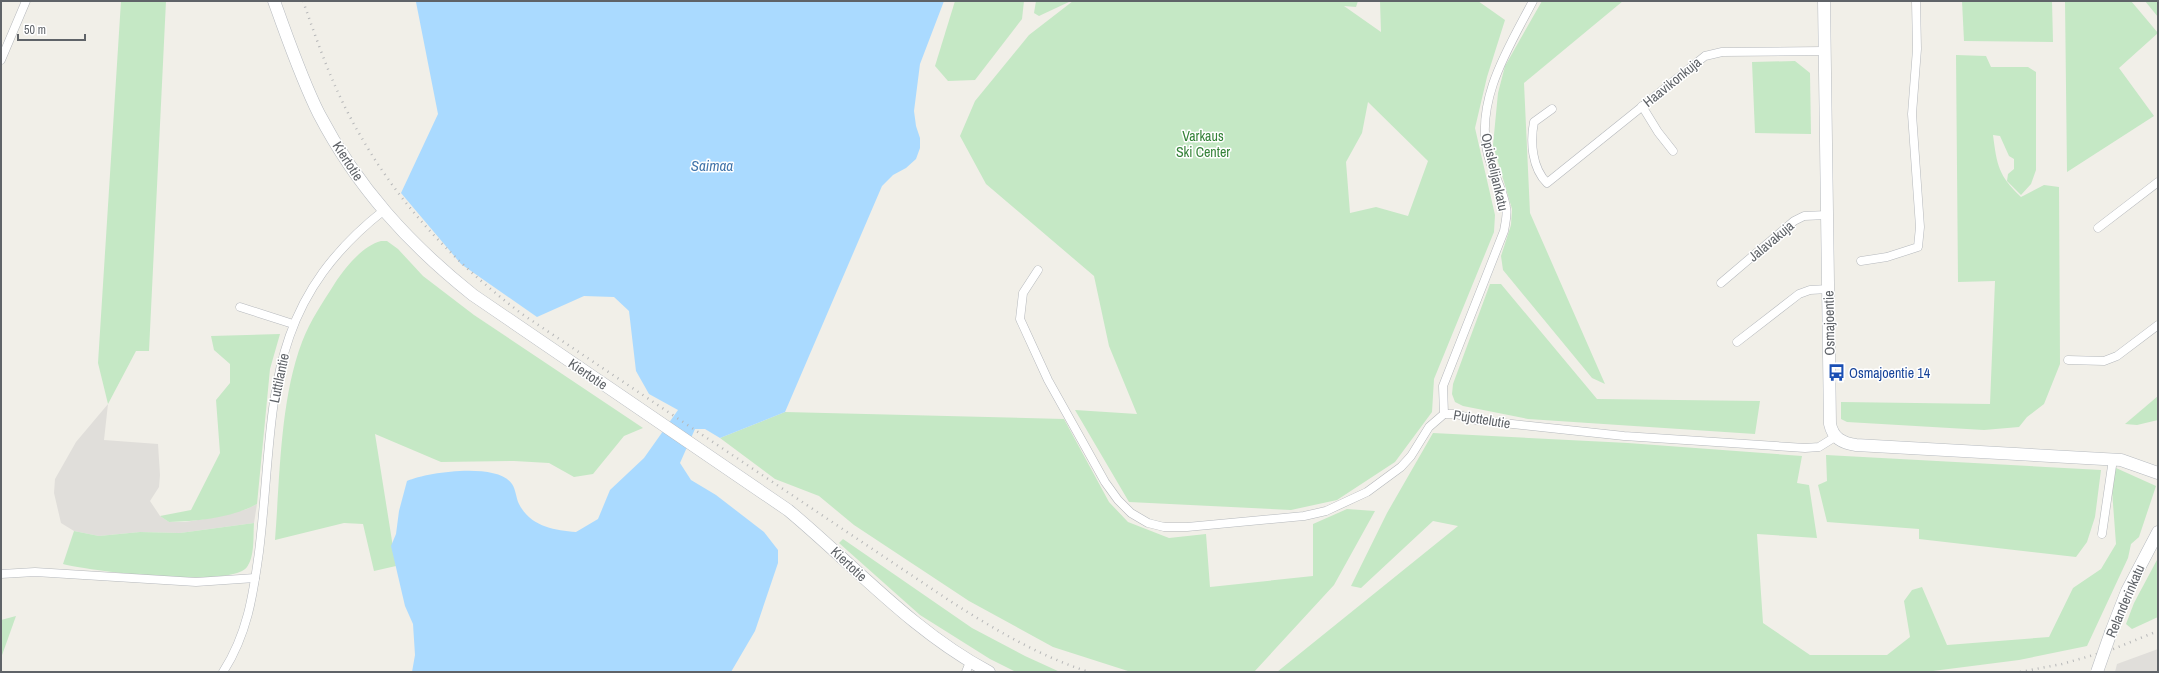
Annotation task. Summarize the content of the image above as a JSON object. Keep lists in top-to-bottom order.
{
  "streets": {
    "street": [
      "Haavikonkuja",
      "Kiertotie",
      "Opiskelijankatu",
      "Jalavakuja",
      "Osmajoentie",
      "Luttilantie",
      "Pujottelutie",
      "Relanderinkatu"
    ]
  },
  "crossings": [
    ["Haavikonkuja", "Osmajoentie"],
    ["Kiertotie", "Luttilantie"],
    ["Opiskelijankatu", "Pujottelutie"],
    ["Jalavakuja", "Osmajoentie"],
    ["Osmajoentie", "Pujottelutie"]
  ],
  "water": ["Saimaa"],
  "parks": ["Varkaus Ski Center"],
  "places": {
    "bus stop": ["Osmajoentie 14"]
  },
  "scale_bar": "50 m"
}
